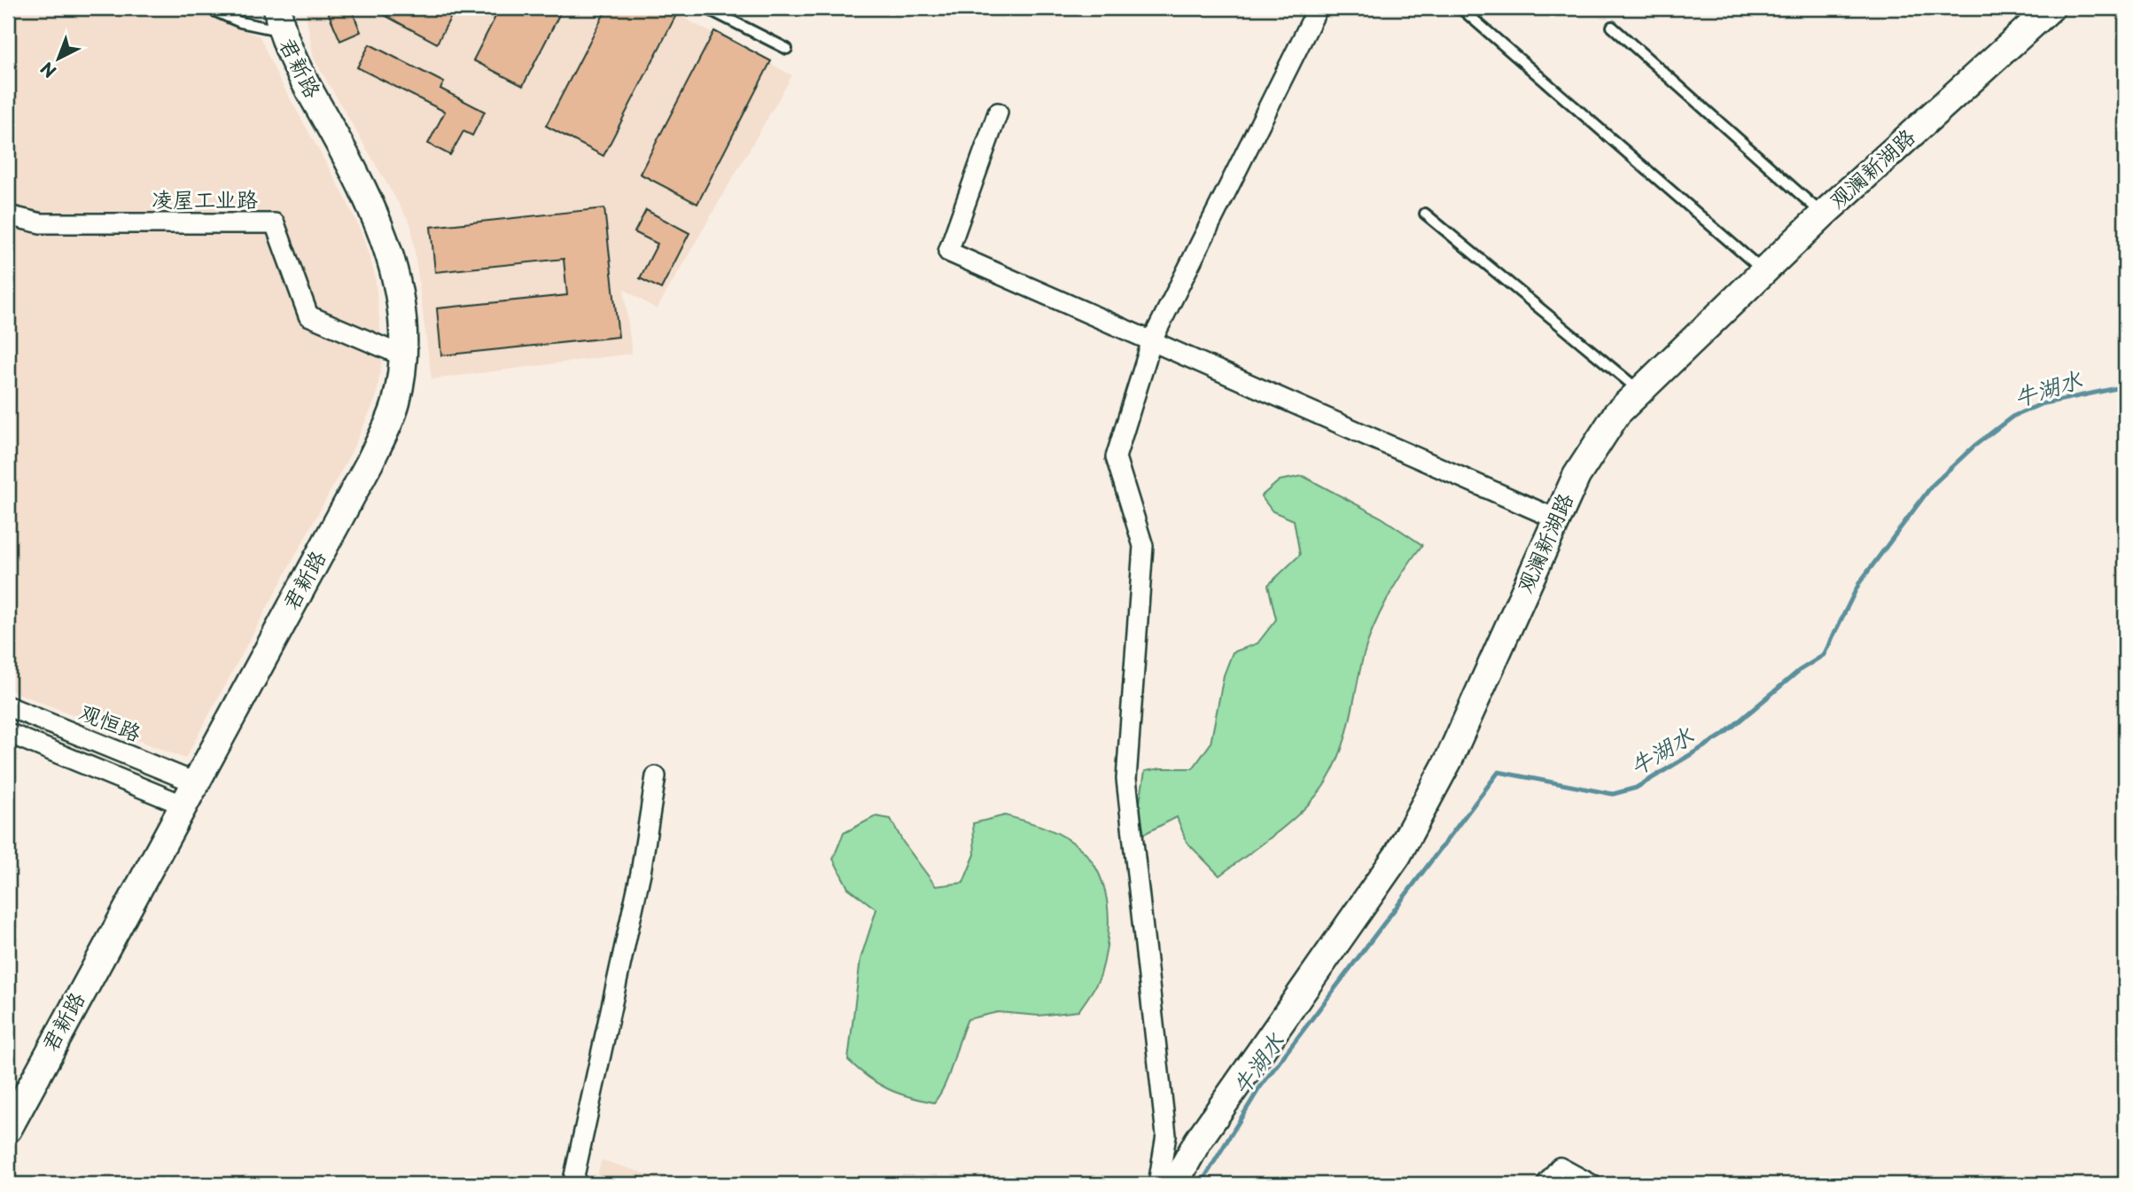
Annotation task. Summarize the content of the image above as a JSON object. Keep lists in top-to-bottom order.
{
  "streets": {
    "street": [
      "君新路",
      "观澜新湖路",
      "凌屋工业路",
      "观恒路"
    ]
  },
  "crossings": [
    ["君新路", "凌屋工业路"],
    ["君新路", "观恒路"]
  ],
  "water": ["牛湖水"],
  "north": "bottom left"
}
